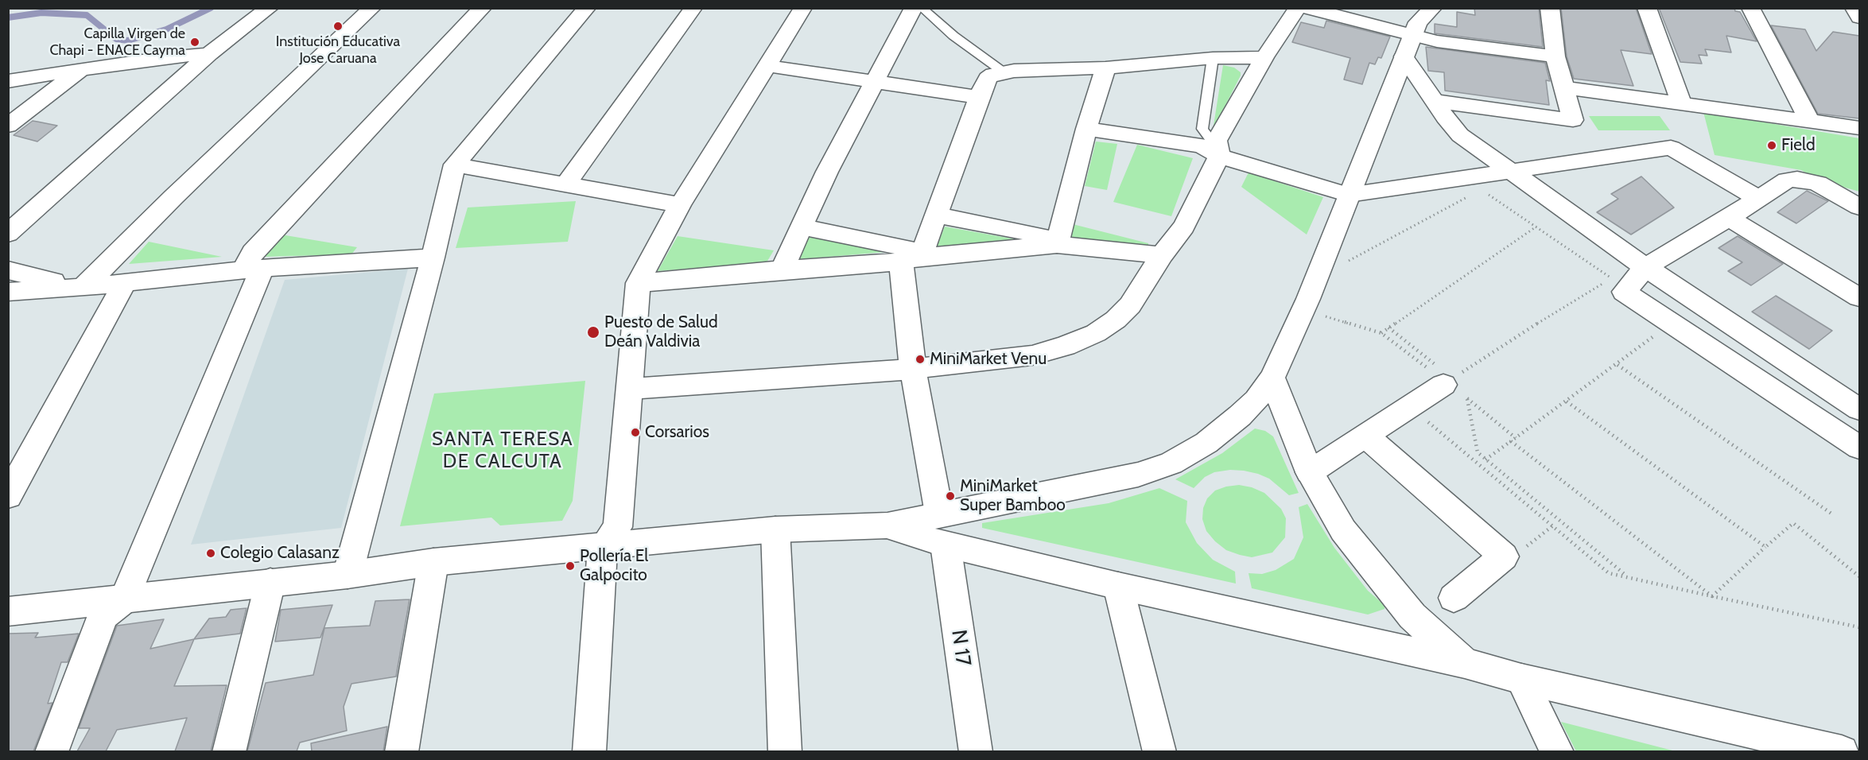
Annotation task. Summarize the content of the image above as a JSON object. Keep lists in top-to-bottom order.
{
  "streets": {
    "street": ["N 17"]
  },
  "districts": ["SANTA TERESA DE CALCUTA"],
  "places": [
    "Institución Educativa Jose Caruana",
    "Capilla Virgen de Chapi - ENACE Cayma",
    "Field",
    "Puesto de Salud Deán Valdivia",
    "MiniMarket Venu",
    "Corsarios",
    "MiniMarket Super Bamboo",
    "Colegio Calasanz",
    "Pollería El Galpocito"
  ]
}
